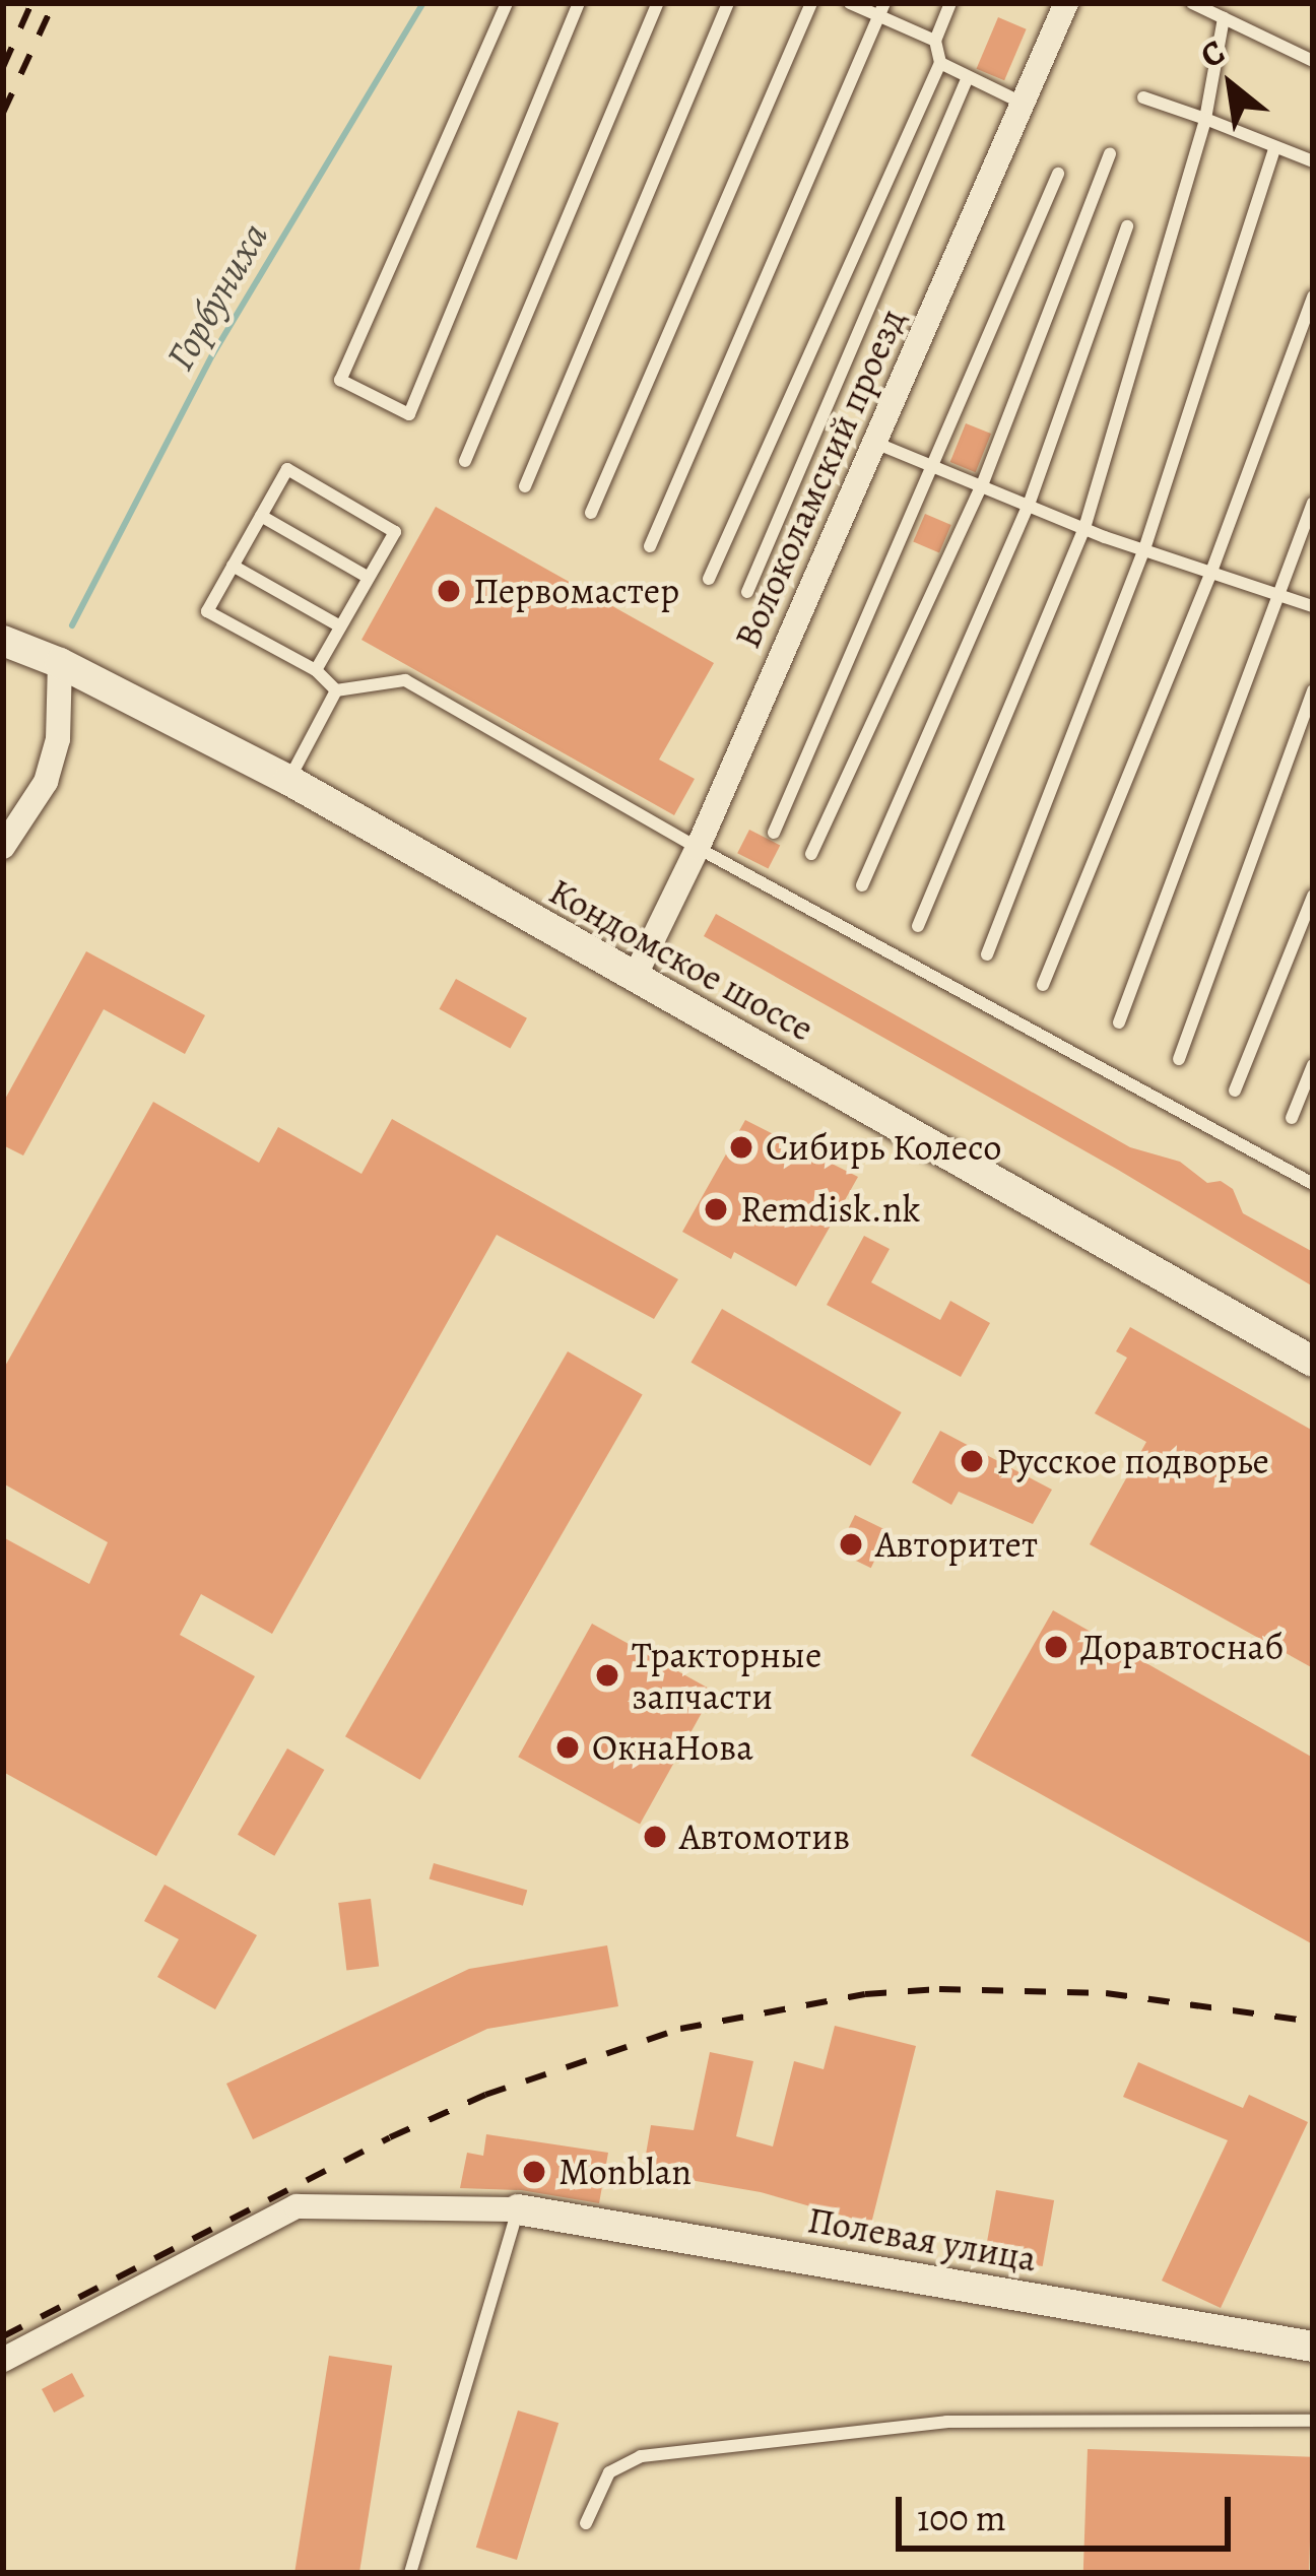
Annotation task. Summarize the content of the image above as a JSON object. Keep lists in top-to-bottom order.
{
  "streets": {
    "street": ["Волоколамский проезд", "Кондомское шоссе", "Полевая улица"]
  },
  "crossings": [
    ["Волоколамский проезд", "Кондомское шоссе"]
  ],
  "water": ["Горбуниха"],
  "places": [
    "Первомастер",
    "Сибирь Колесо",
    "Remdisk.nk",
    "Русское подворье",
    "Авторитет",
    "Доравтоснаб",
    "Тракторные запчасти",
    "ОкнаНова",
    "Автомотив",
    "Monblan"
  ],
  "scale_bar": "100 m",
  "north": "top left"
}
